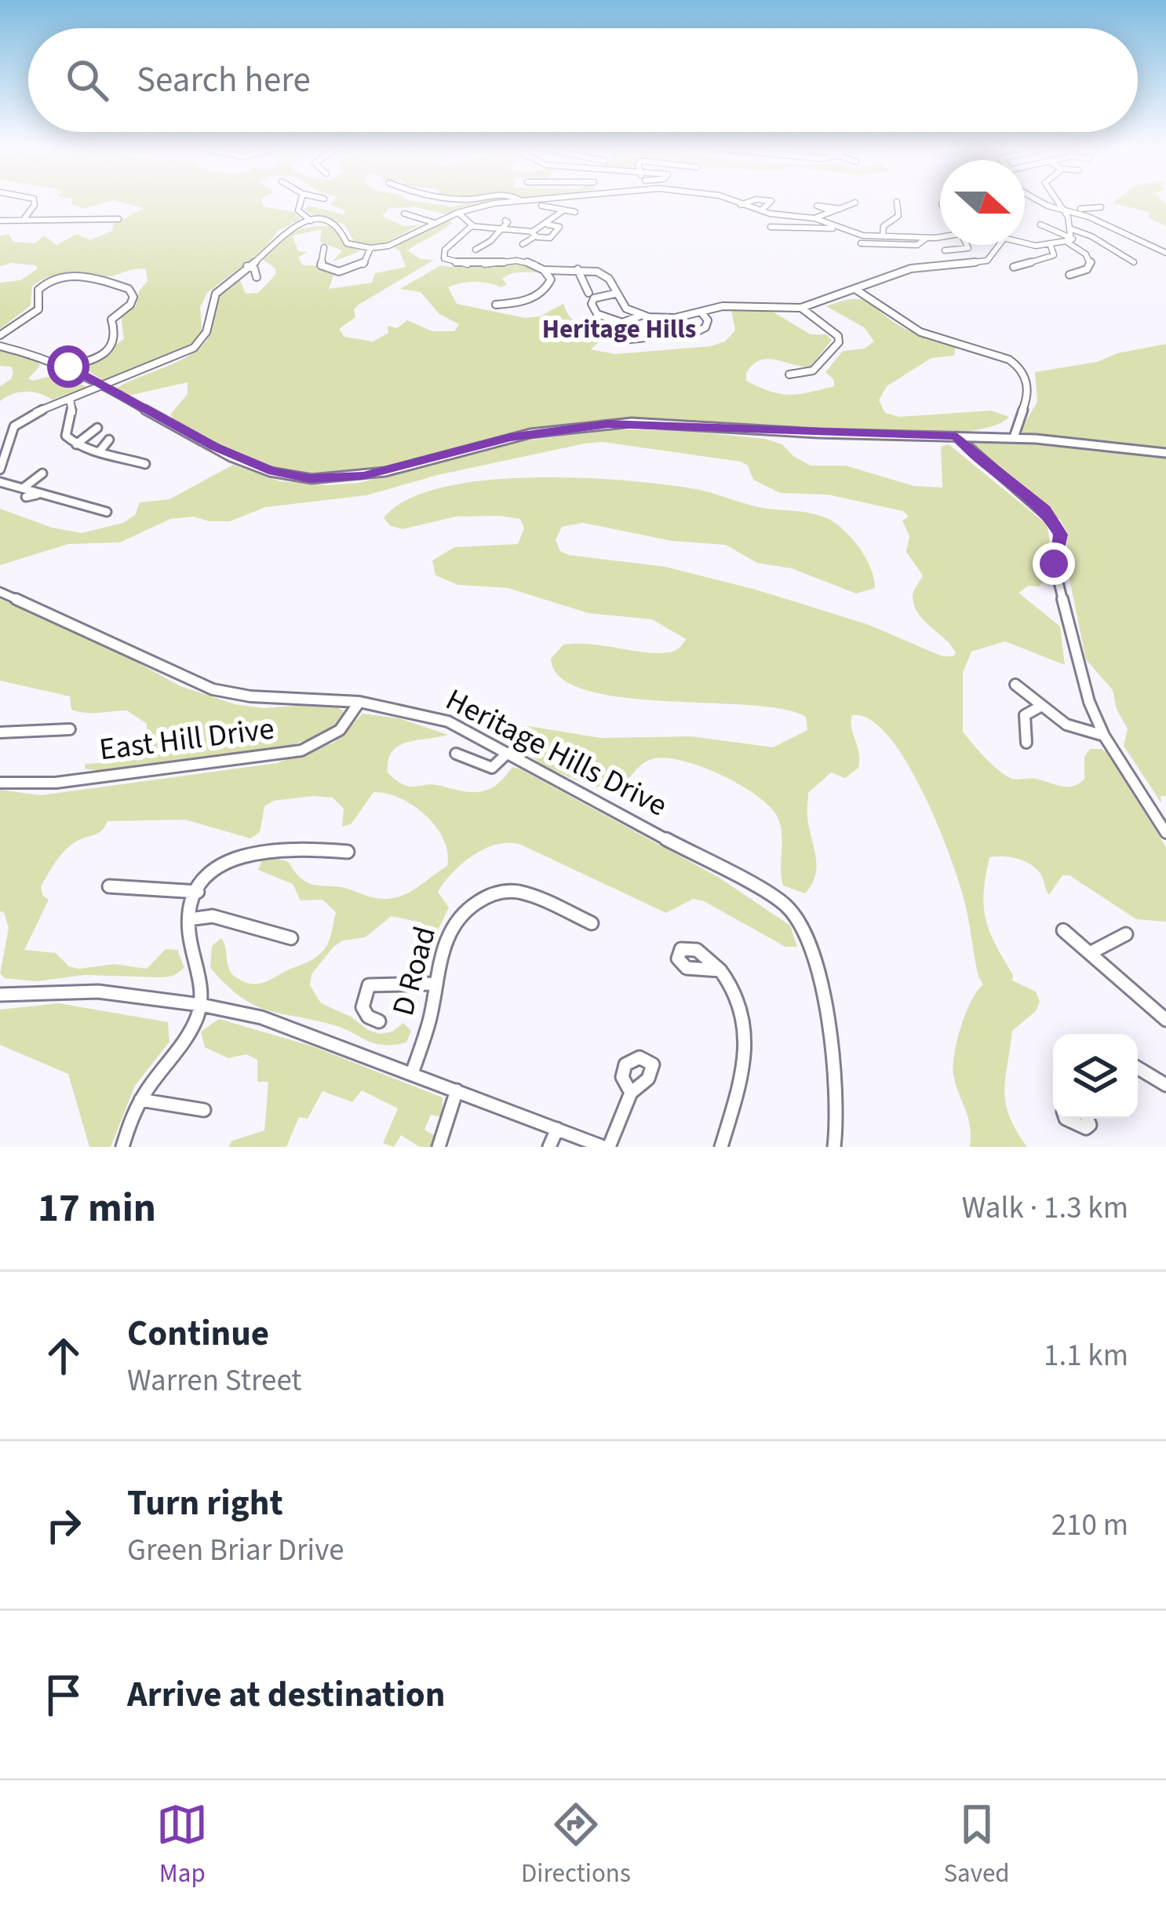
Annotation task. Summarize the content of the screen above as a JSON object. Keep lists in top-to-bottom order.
{
  "streets": {
    "street": ["East Hill Drive", "Heritage Hills Drive", "D Road"]
  },
  "crossings": [
    ["East Hill Drive", "Heritage Hills Drive"]
  ],
  "districts": ["Heritage Hills"],
  "north": "right",
  "page": {
    "search": "Search here",
    "heading": ["17 min", "Walk · 1.3 km"],
    "list": [
      ["Continue", "Warren Street", "1.1 km"],
      ["Turn right", "Green Briar Drive", "210 m"],
      "Arrive at destination"
    ],
    "nav": ["Map", "Directions", "Saved"]
  }
}
